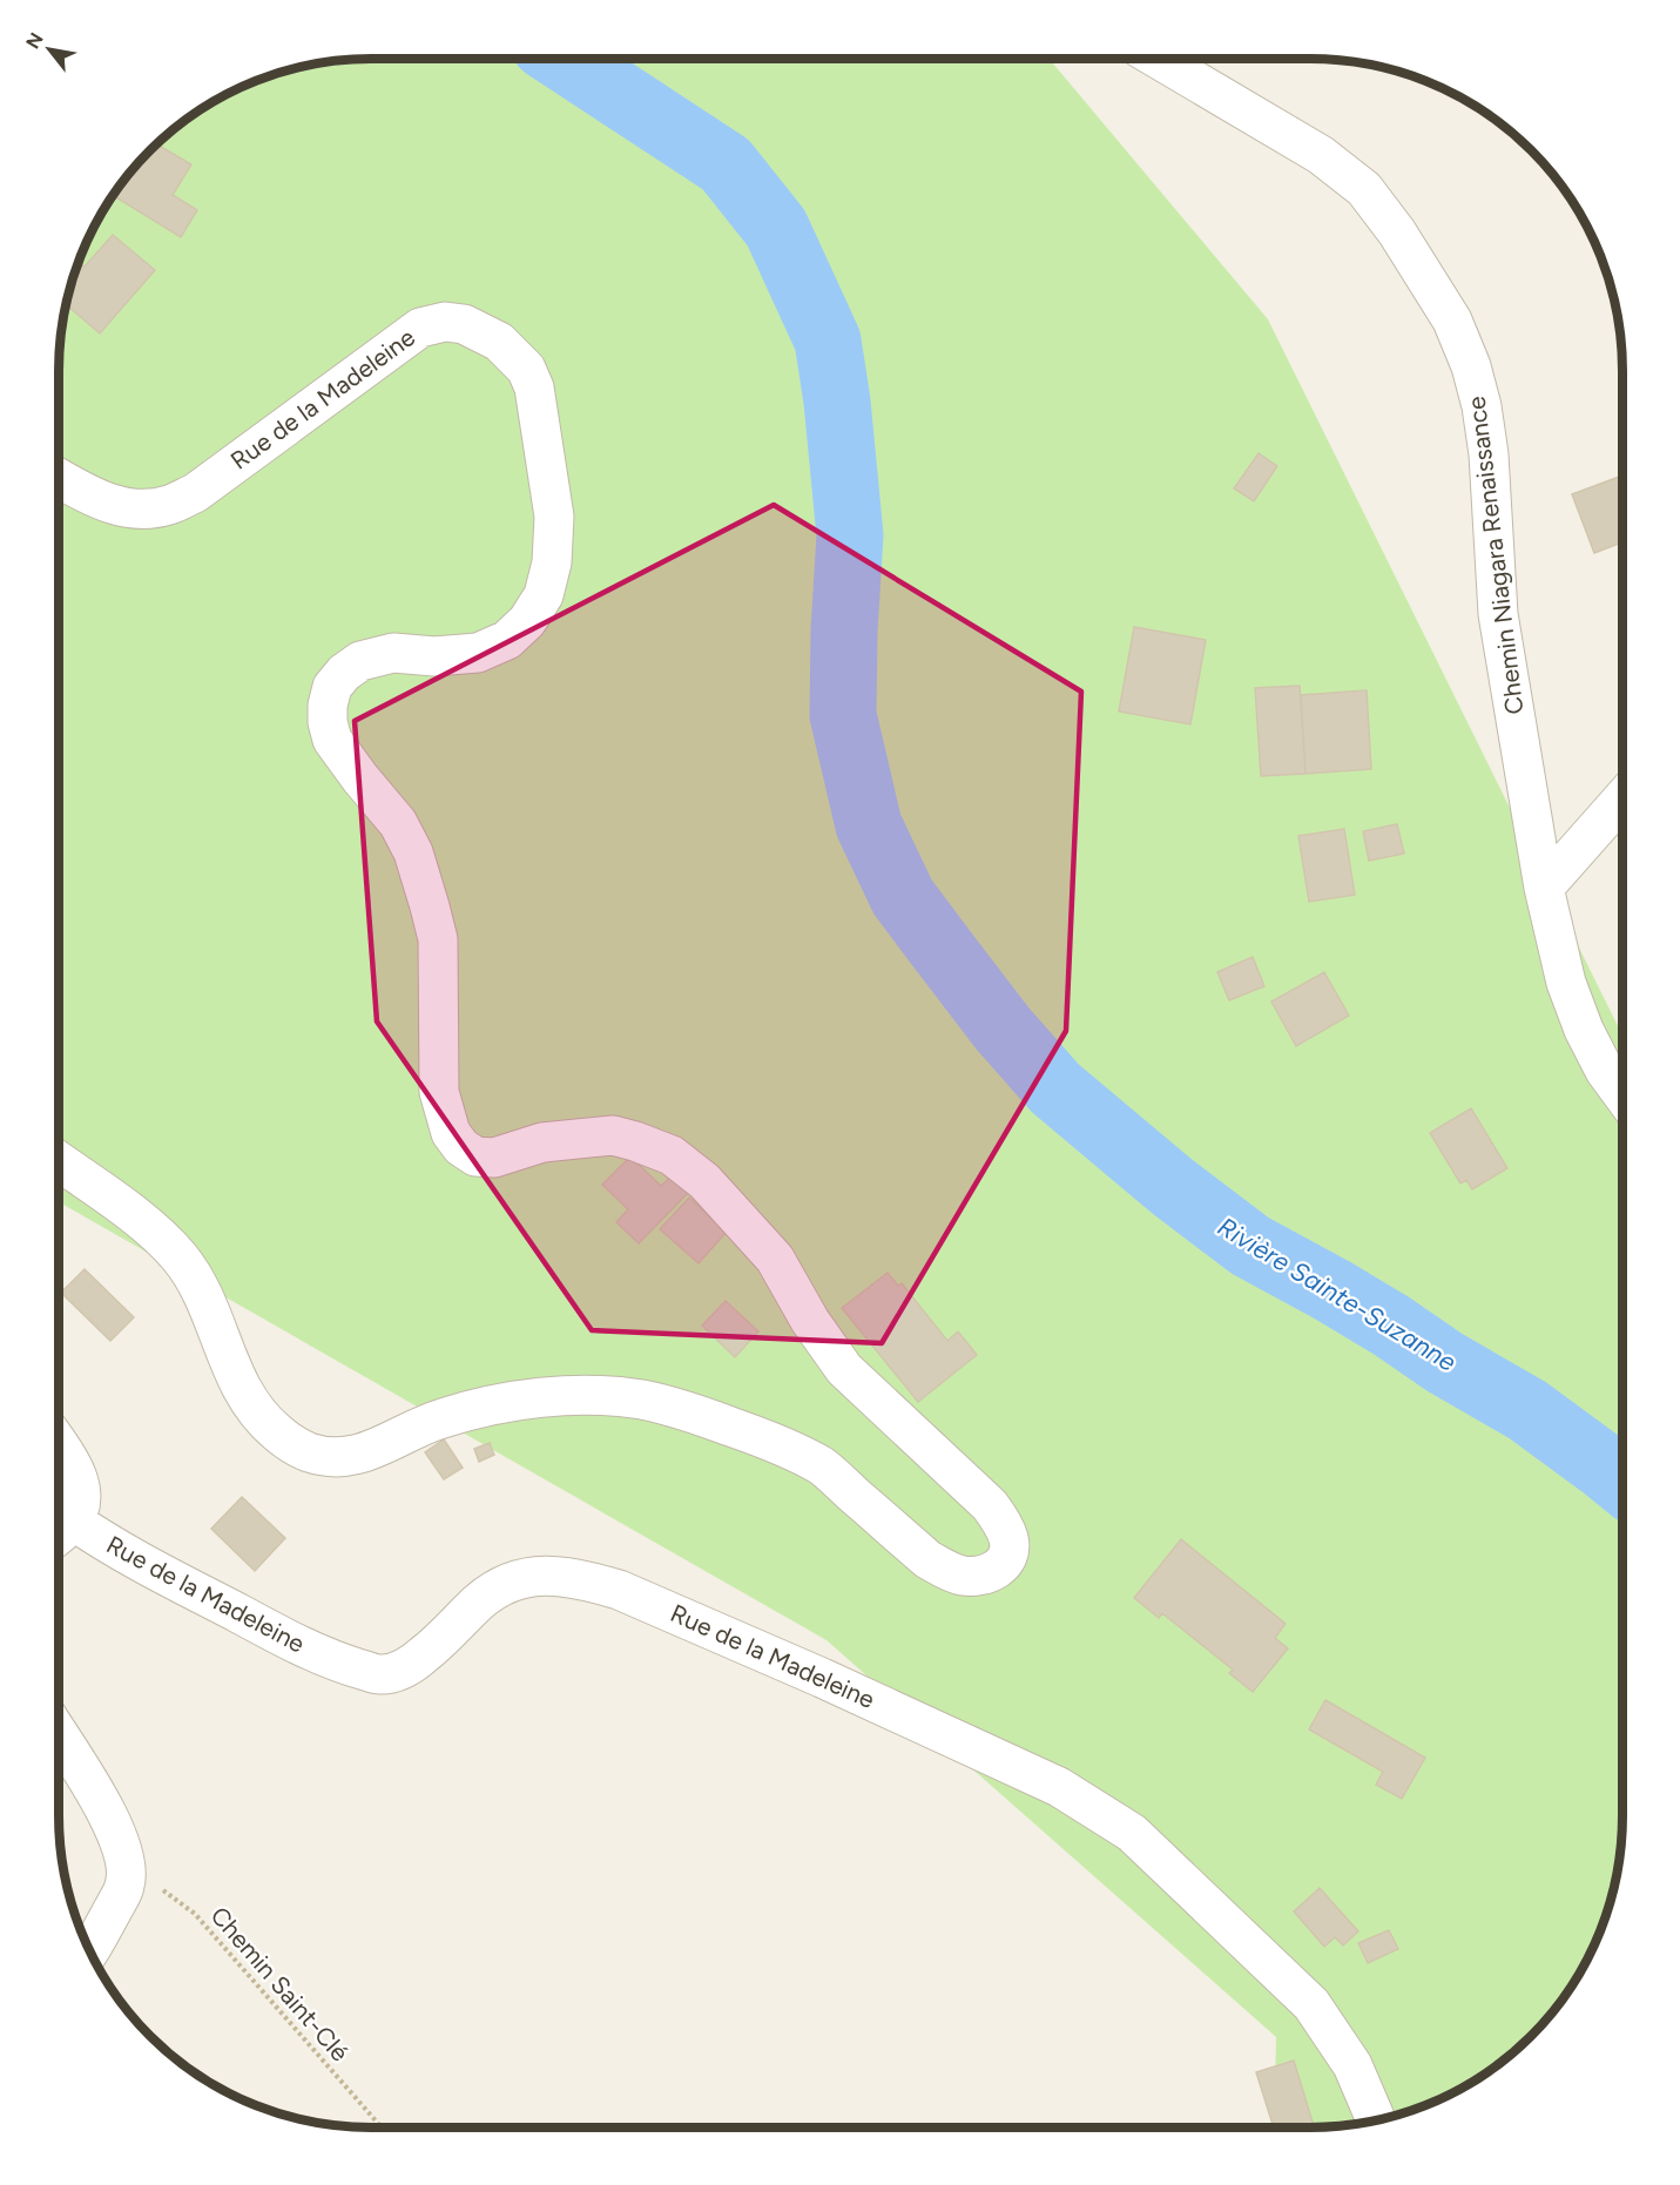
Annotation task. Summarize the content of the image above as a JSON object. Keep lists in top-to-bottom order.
{
  "streets": {
    "street": ["Rue de la Madeleine", "Chemin Niagara Renaissance"],
    "path": ["Chemin Saint-Clé"]
  },
  "water": ["Rivière Sainte-Suzanne"],
  "north": "top left"
}
